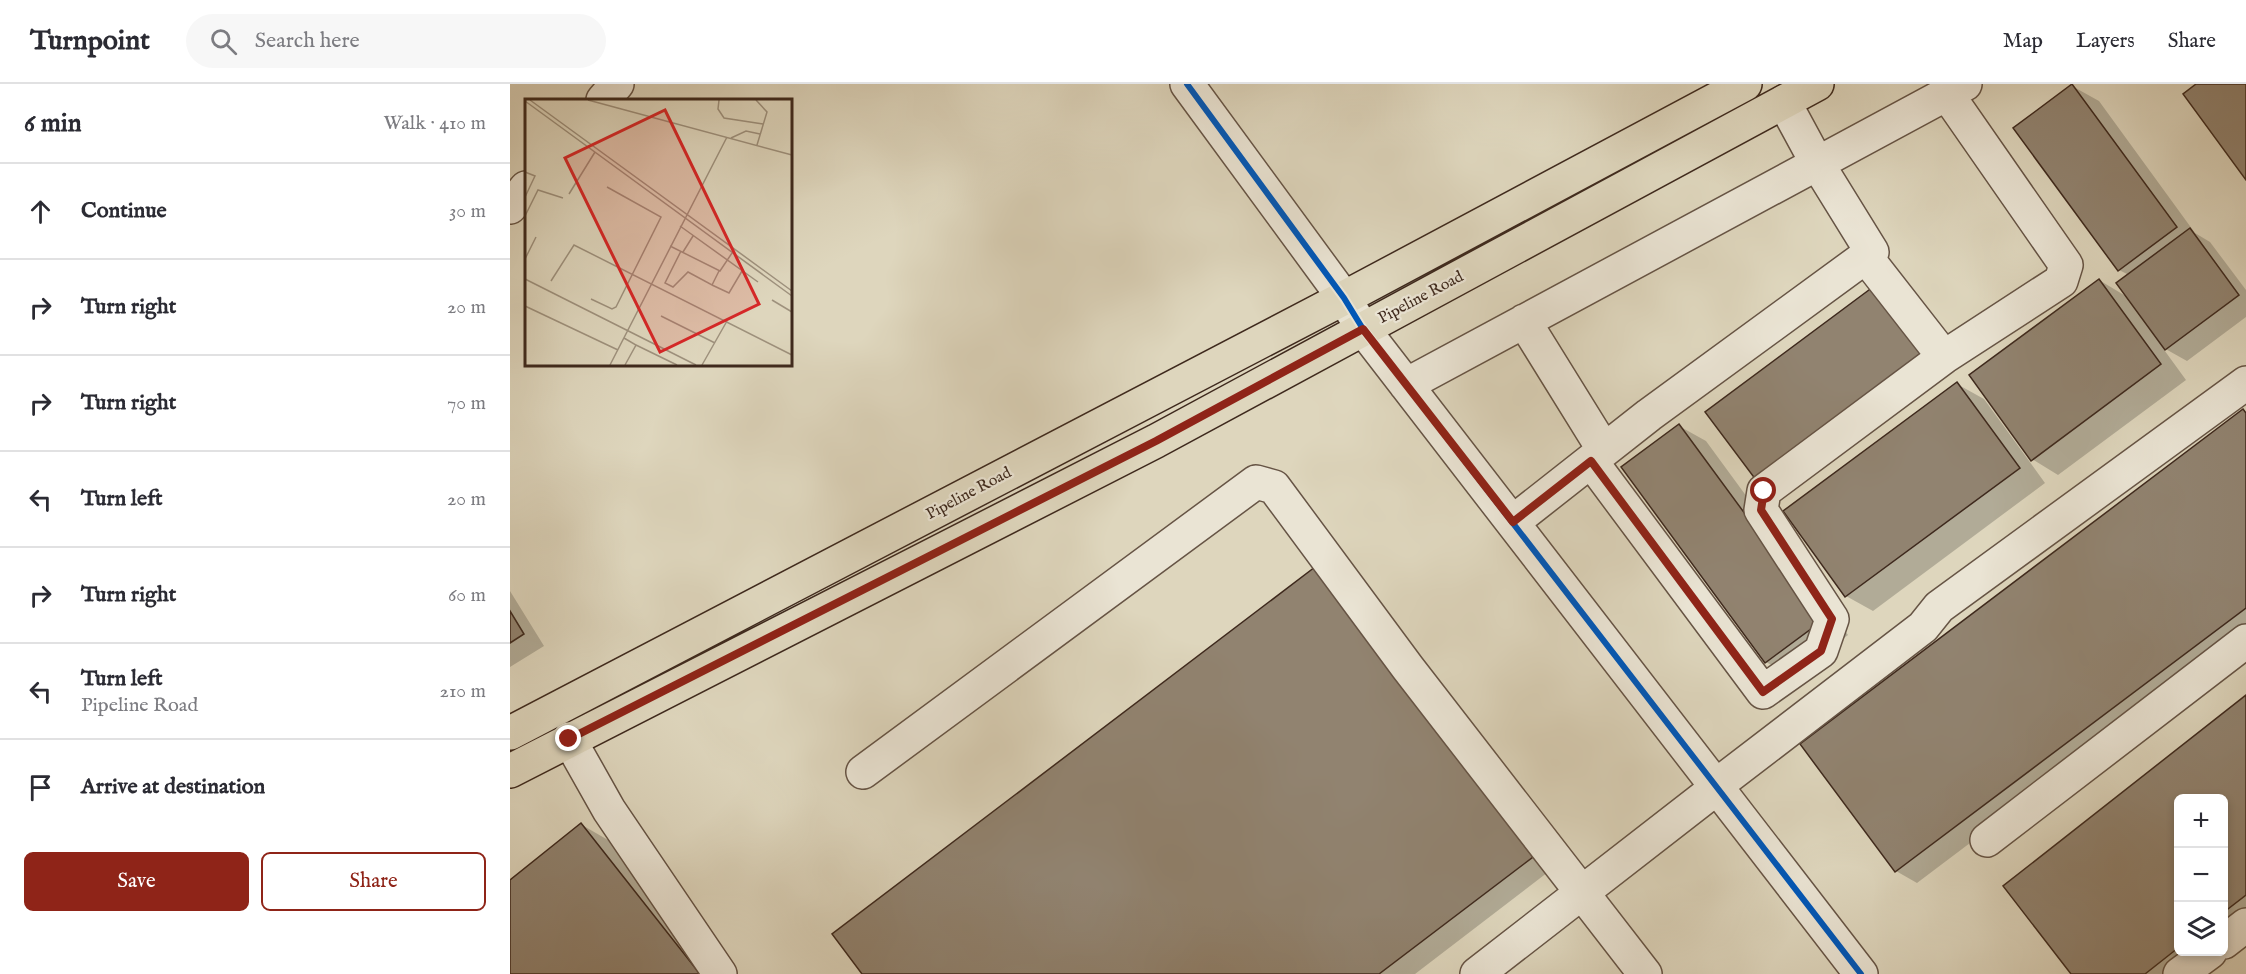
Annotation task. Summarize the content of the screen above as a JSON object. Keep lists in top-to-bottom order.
{
  "streets": {
    "main road": ["Pipeline Road"]
  },
  "page": {
    "header": "Turnpoint",
    "search": "Search here",
    "nav": ["Map", "Layers", "Share"],
    "heading": ["6 min", "Walk · 410 m"],
    "list": [
      ["Continue", "30 m"],
      ["Turn right", "20 m"],
      ["Turn right", "70 m"],
      ["Turn left", "20 m"],
      ["Turn right", "60 m"],
      ["Turn left", "Pipeline Road", "210 m"],
      "Arrive at destination"
    ],
    "map_buttons": ["+", "−"],
    "buttons": ["Save", "Share"]
  }
}
